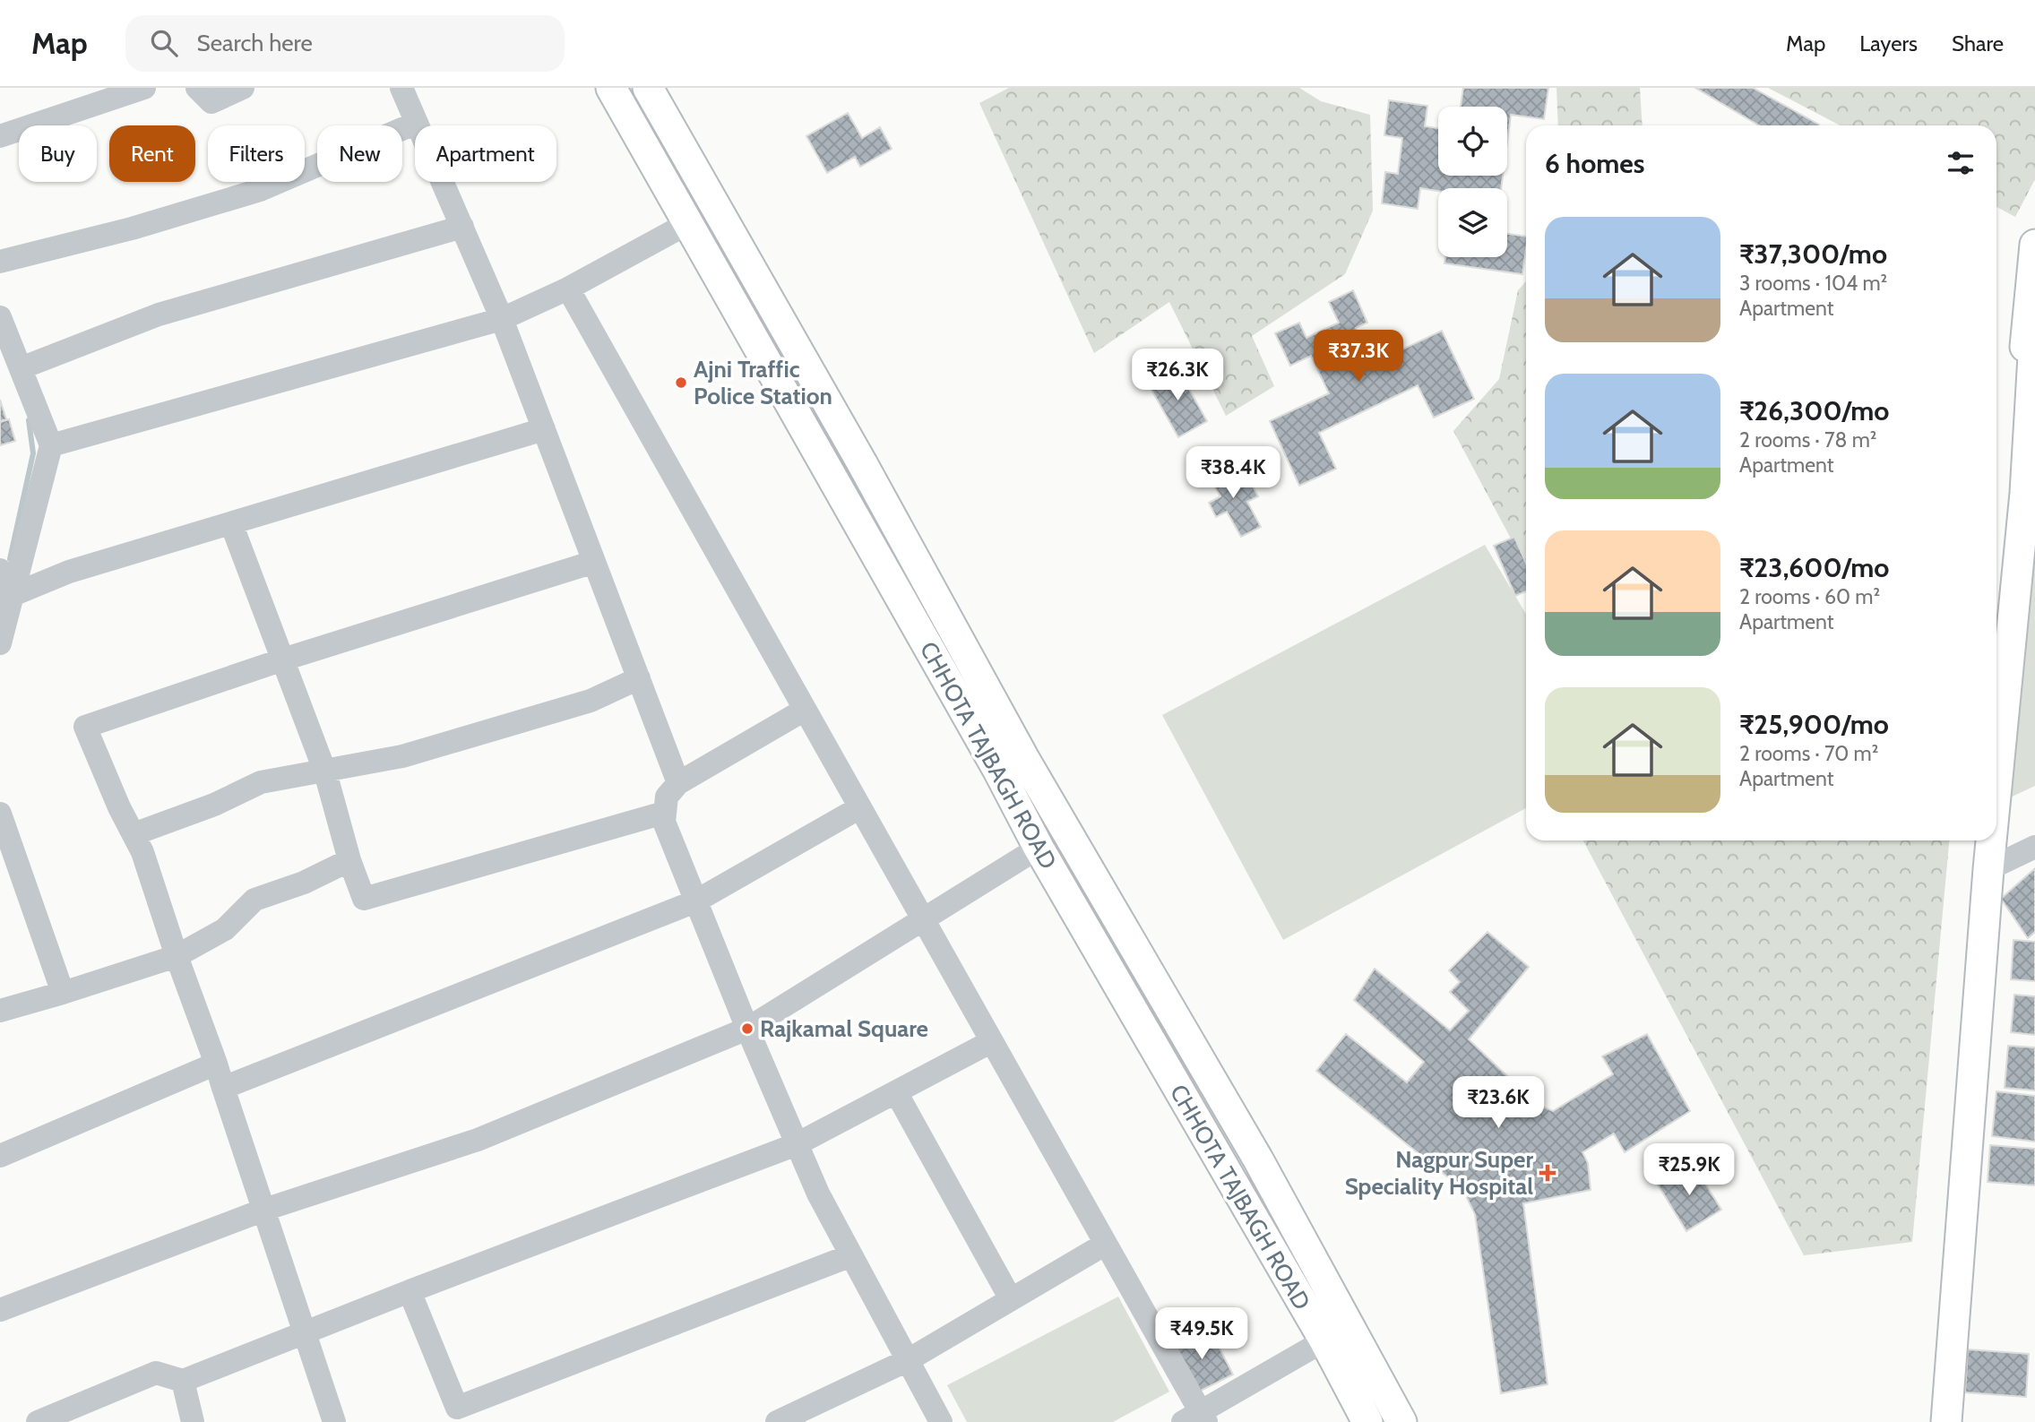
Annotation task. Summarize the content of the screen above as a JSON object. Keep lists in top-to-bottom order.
{
  "streets": {
    "main road": ["CHHOTA TAJBAGH ROAD"]
  },
  "places": {
    "other": ["Ajni Traffic Police Station", "Rajkamal Square"],
    "health": ["Nagpur Super Speciality Hospital"]
  },
  "page": {
    "header": "Map",
    "search": "Search here",
    "nav": ["Map", "Layers", "Share"],
    "chip": [
      "Buy",
      "Rent",
      "Filters",
      "New",
      "Apartment"
    ],
    "heading": "6 homes",
    "list": [
      {
        "name": "₹37,300/mo",
        "note": "3 rooms · 104 m² · Apartment"
      },
      {
        "name": "₹26,300/mo",
        "note": "2 rooms · 78 m² · Apartment"
      },
      {
        "name": "₹23,600/mo",
        "note": "2 rooms · 60 m² · Apartment"
      },
      {
        "name": "₹25,900/mo",
        "note": "2 rooms · 70 m² · Apartment"
      }
    ],
    "price": [
      "₹37.3K",
      "₹26.3K",
      "₹38.4K",
      "₹23.6K",
      "₹25.9K",
      "₹49.5K"
    ]
  }
}
